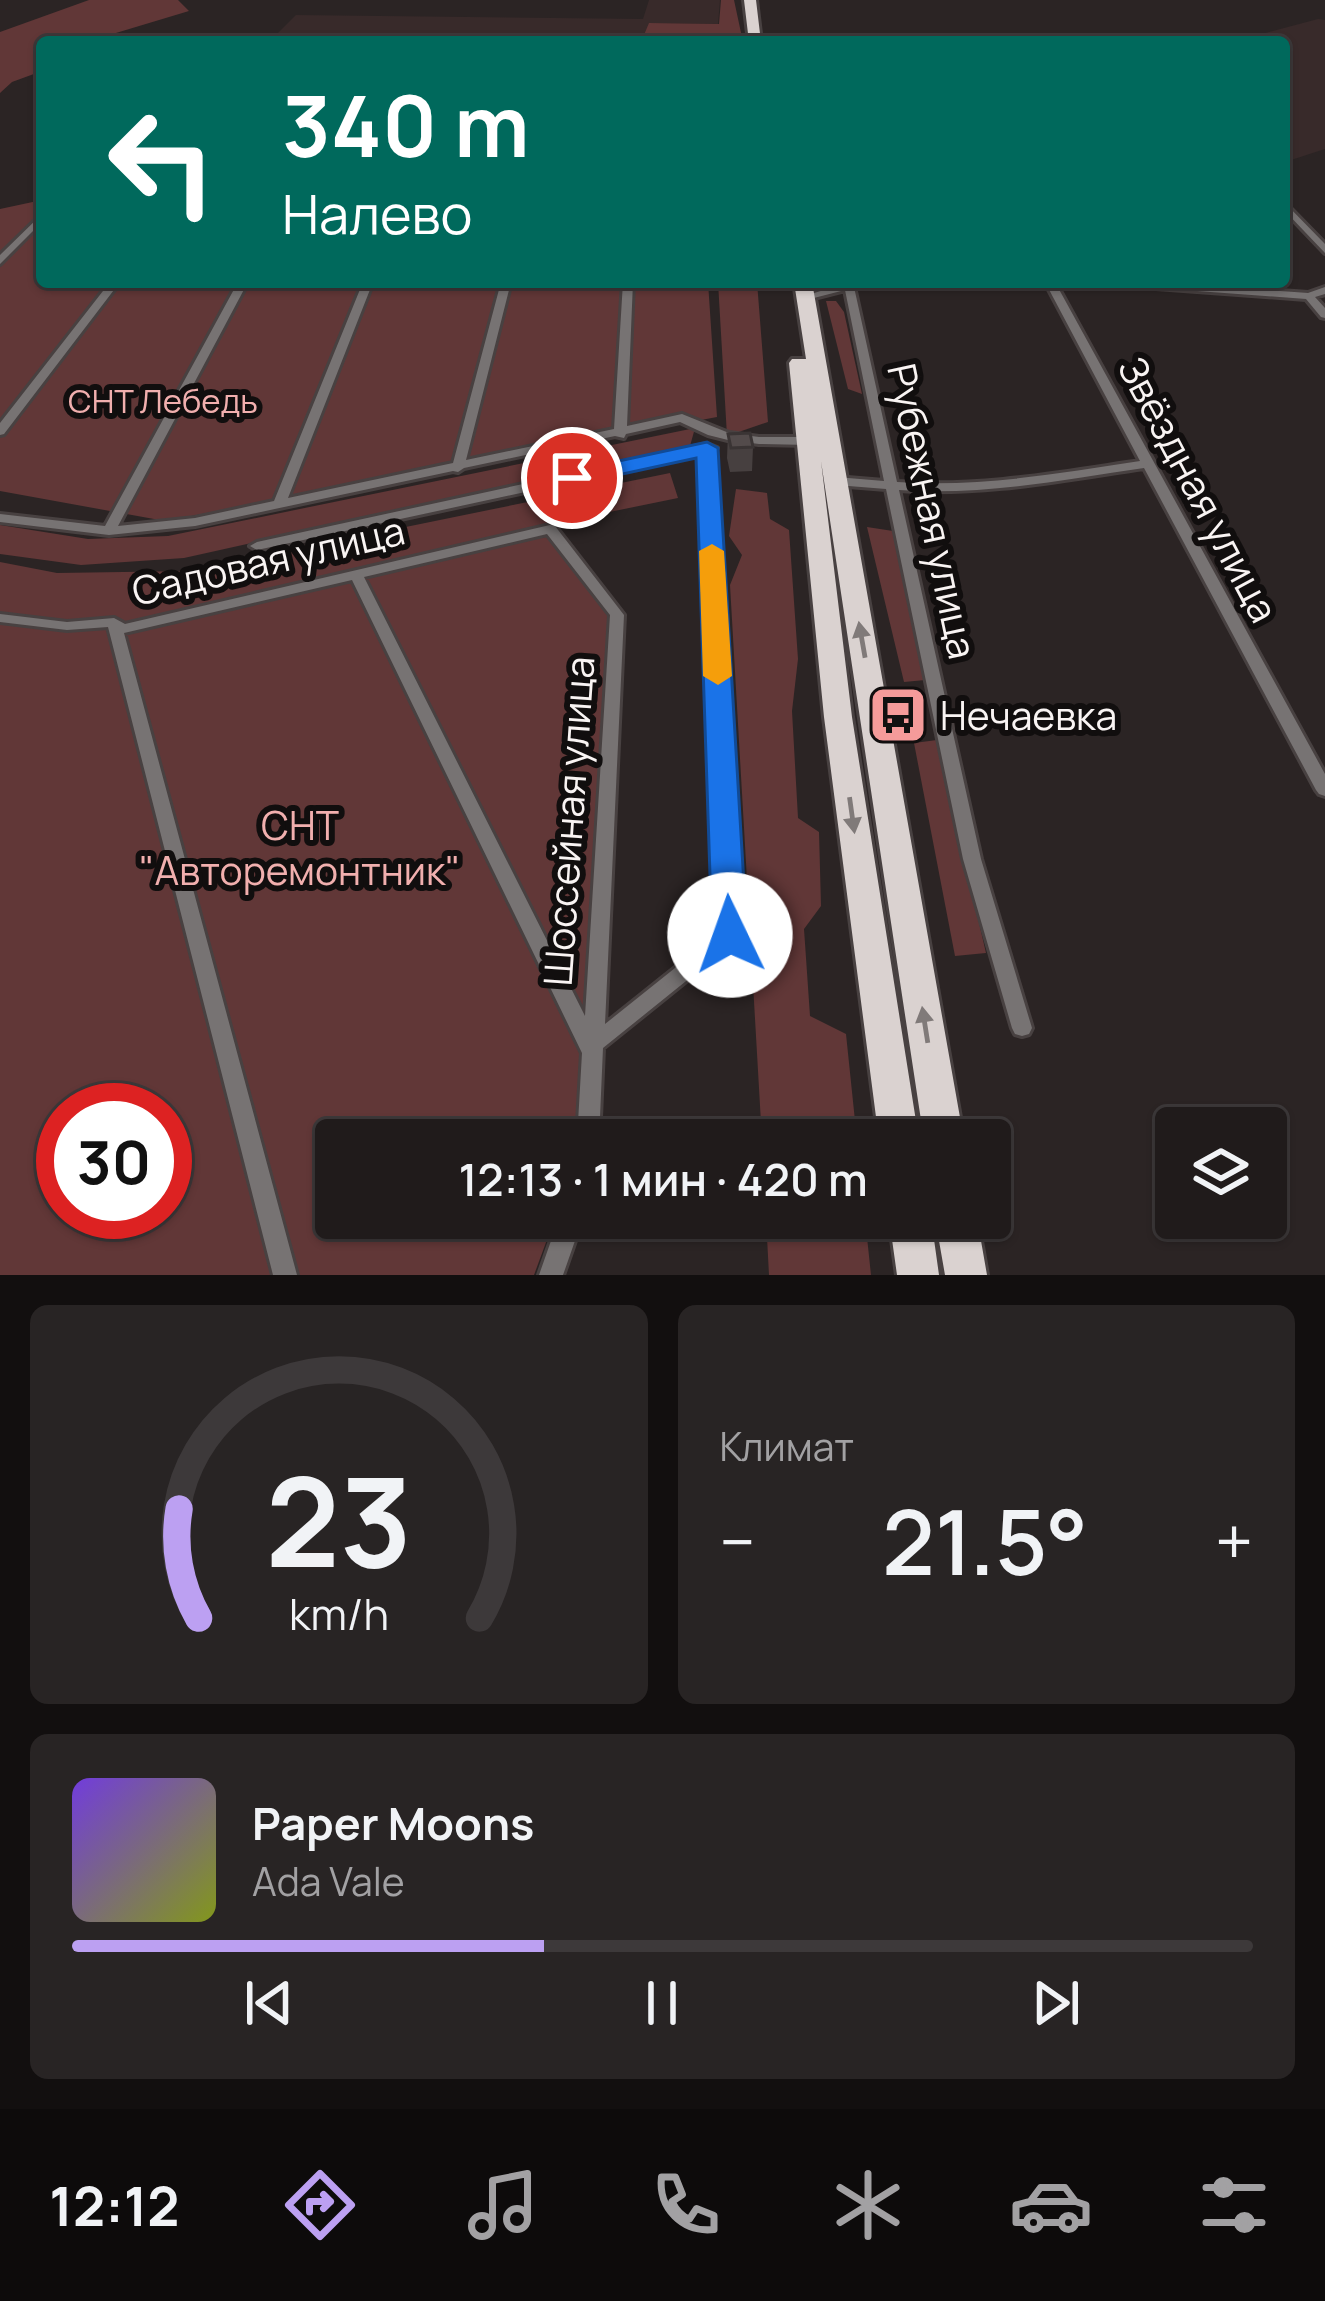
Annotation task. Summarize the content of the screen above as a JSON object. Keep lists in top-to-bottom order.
{
  "streets": {
    "street": [
      "Звёздная улица",
      "Рубежная улица",
      "Садовая улица",
      "Шоссейная улица"
    ]
  },
  "crossings": [
    ["Садовая улица", "Шоссейная улица"]
  ],
  "parks": ["СНТ Лебедь", "СНТ \"Авторемонтник\""],
  "places": {
    "bus stop": ["Нечаевка"]
  },
  "page": {
    "turn": ["340 m", "Налево"],
    "limit": "30",
    "trip": "12:13 · 1 мин · 420 m",
    "tile": "Климат",
    "heat": ["−", "21.5°", "+"],
    "song": ["Paper Moons", "Ada Vale"],
    "tabs": "12:12",
    "gauge": ["23", "km/h"]
  }
}
